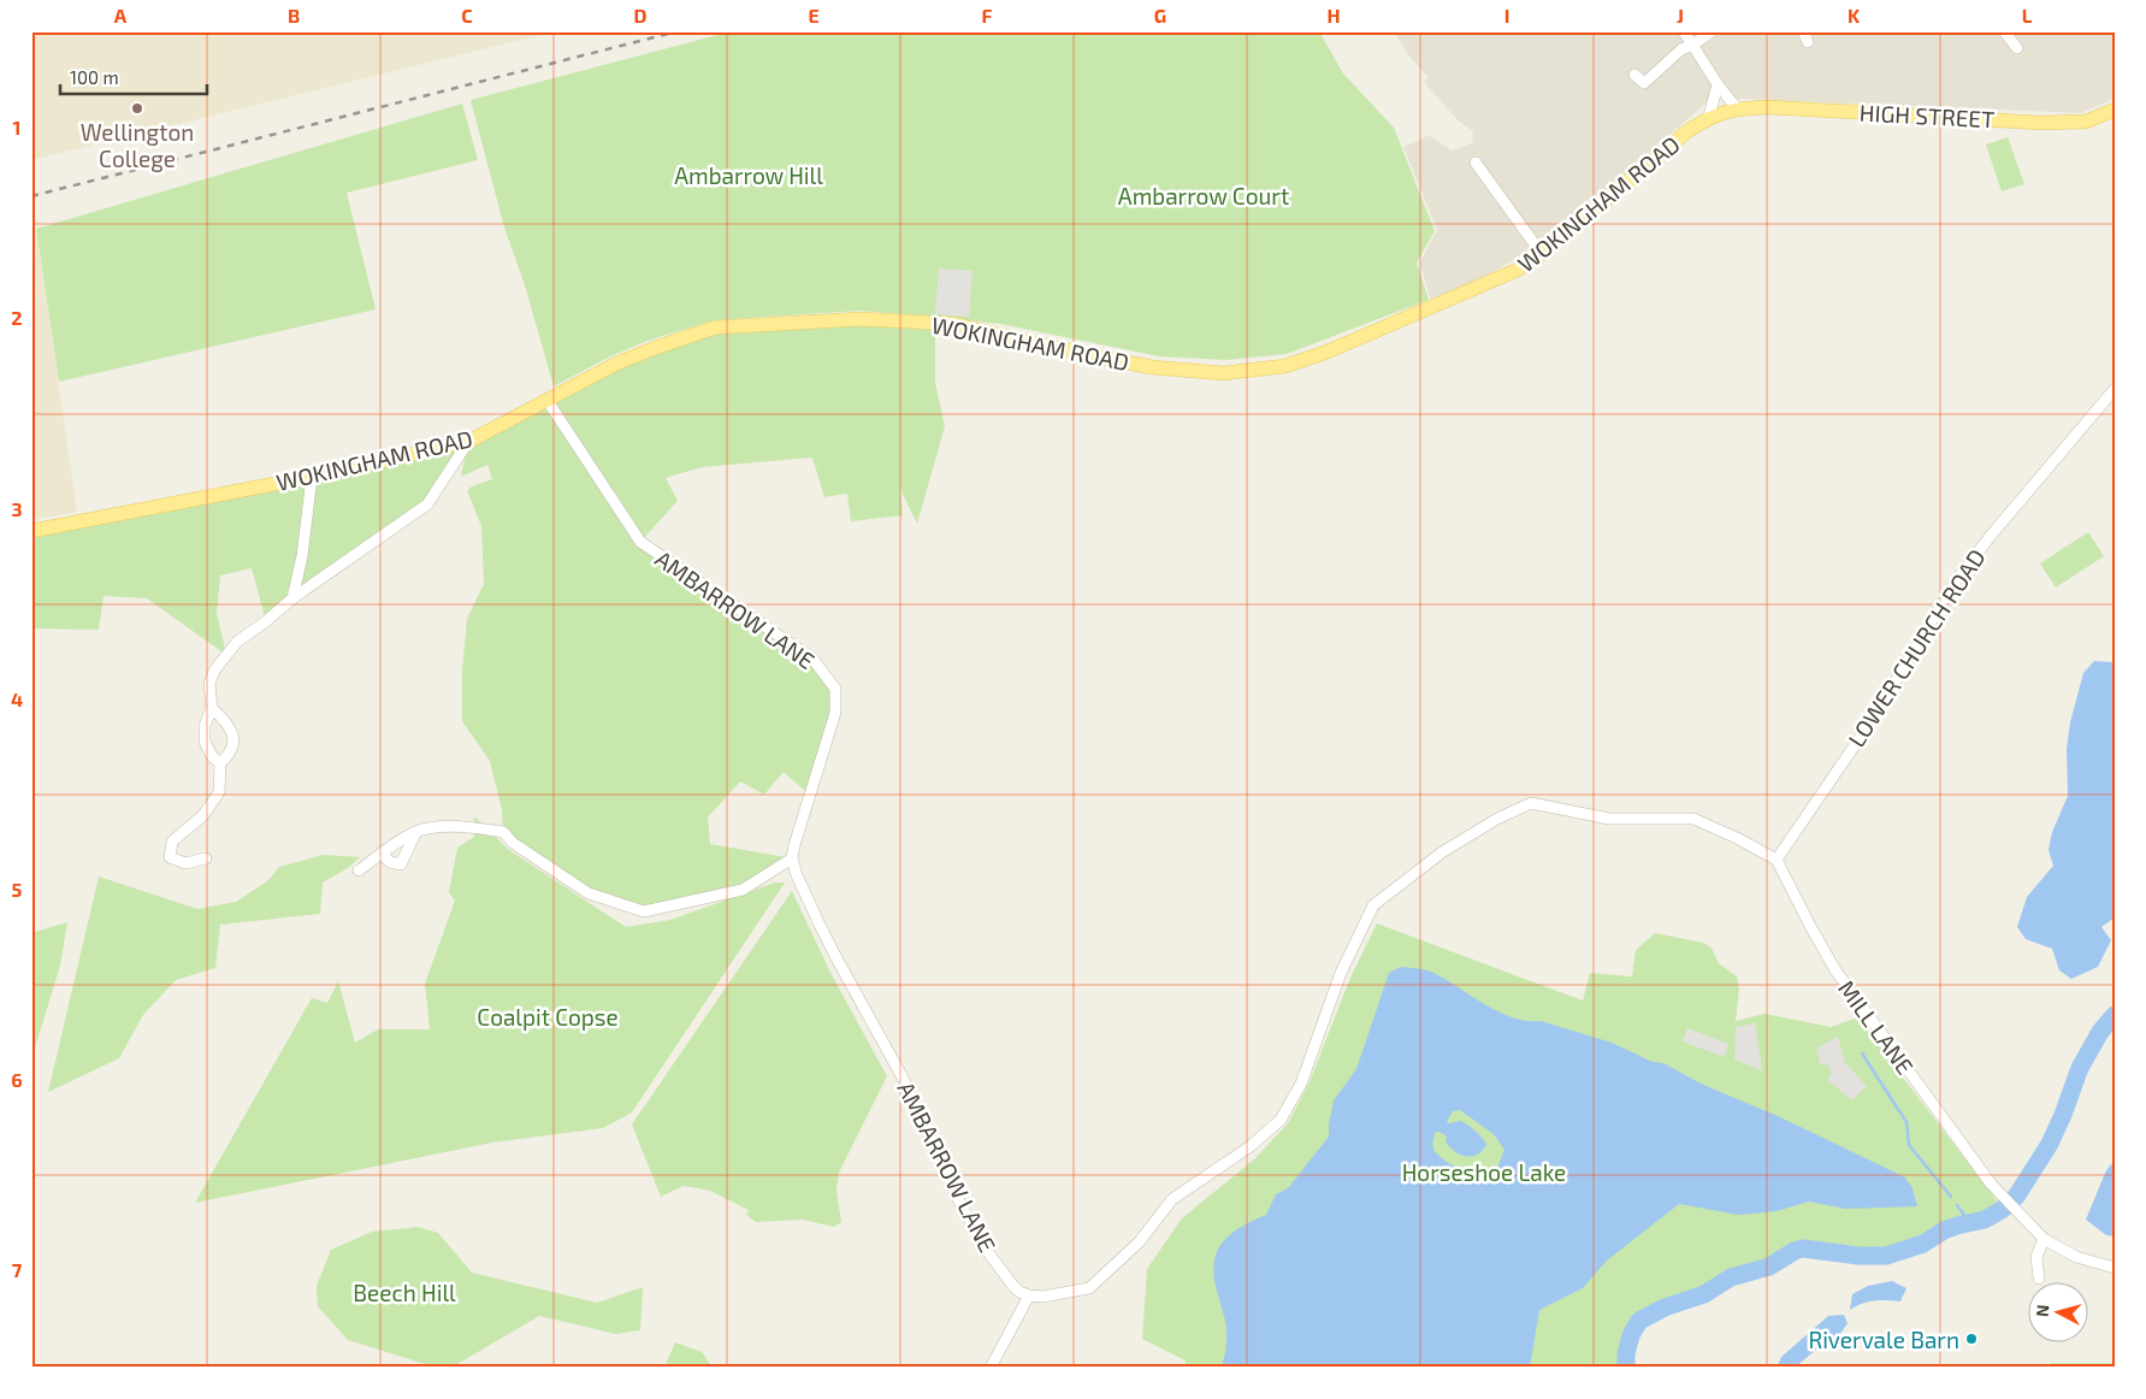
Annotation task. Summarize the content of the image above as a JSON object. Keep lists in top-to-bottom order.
{
  "streets": {
    "main road": ["HIGH STREET", "WOKINGHAM ROAD"],
    "street": ["AMBARROW LANE", "LOWER CHURCH ROAD", "MILL LANE"]
  },
  "crossings": [
    ["HIGH STREET", "WOKINGHAM ROAD"],
    ["WOKINGHAM ROAD", "AMBARROW LANE"],
    ["LOWER CHURCH ROAD", "MILL LANE"]
  ],
  "parks": [
    "Ambarrow Hill",
    "Ambarrow Court",
    "Coalpit Copse",
    "Horseshoe Lake",
    "Beech Hill"
  ],
  "places": ["Wellington College", "Rivervale Barn"],
  "scale_bar": "100 m",
  "north": "left",
  "grid": {
    "columns": [
      "A",
      "B",
      "C",
      "D",
      "E",
      "F",
      "G",
      "H",
      "I",
      "J",
      "K",
      "L"
    ],
    "rows": [
      "1",
      "2",
      "3",
      "4",
      "5",
      "6",
      "7"
    ]
  }
}
